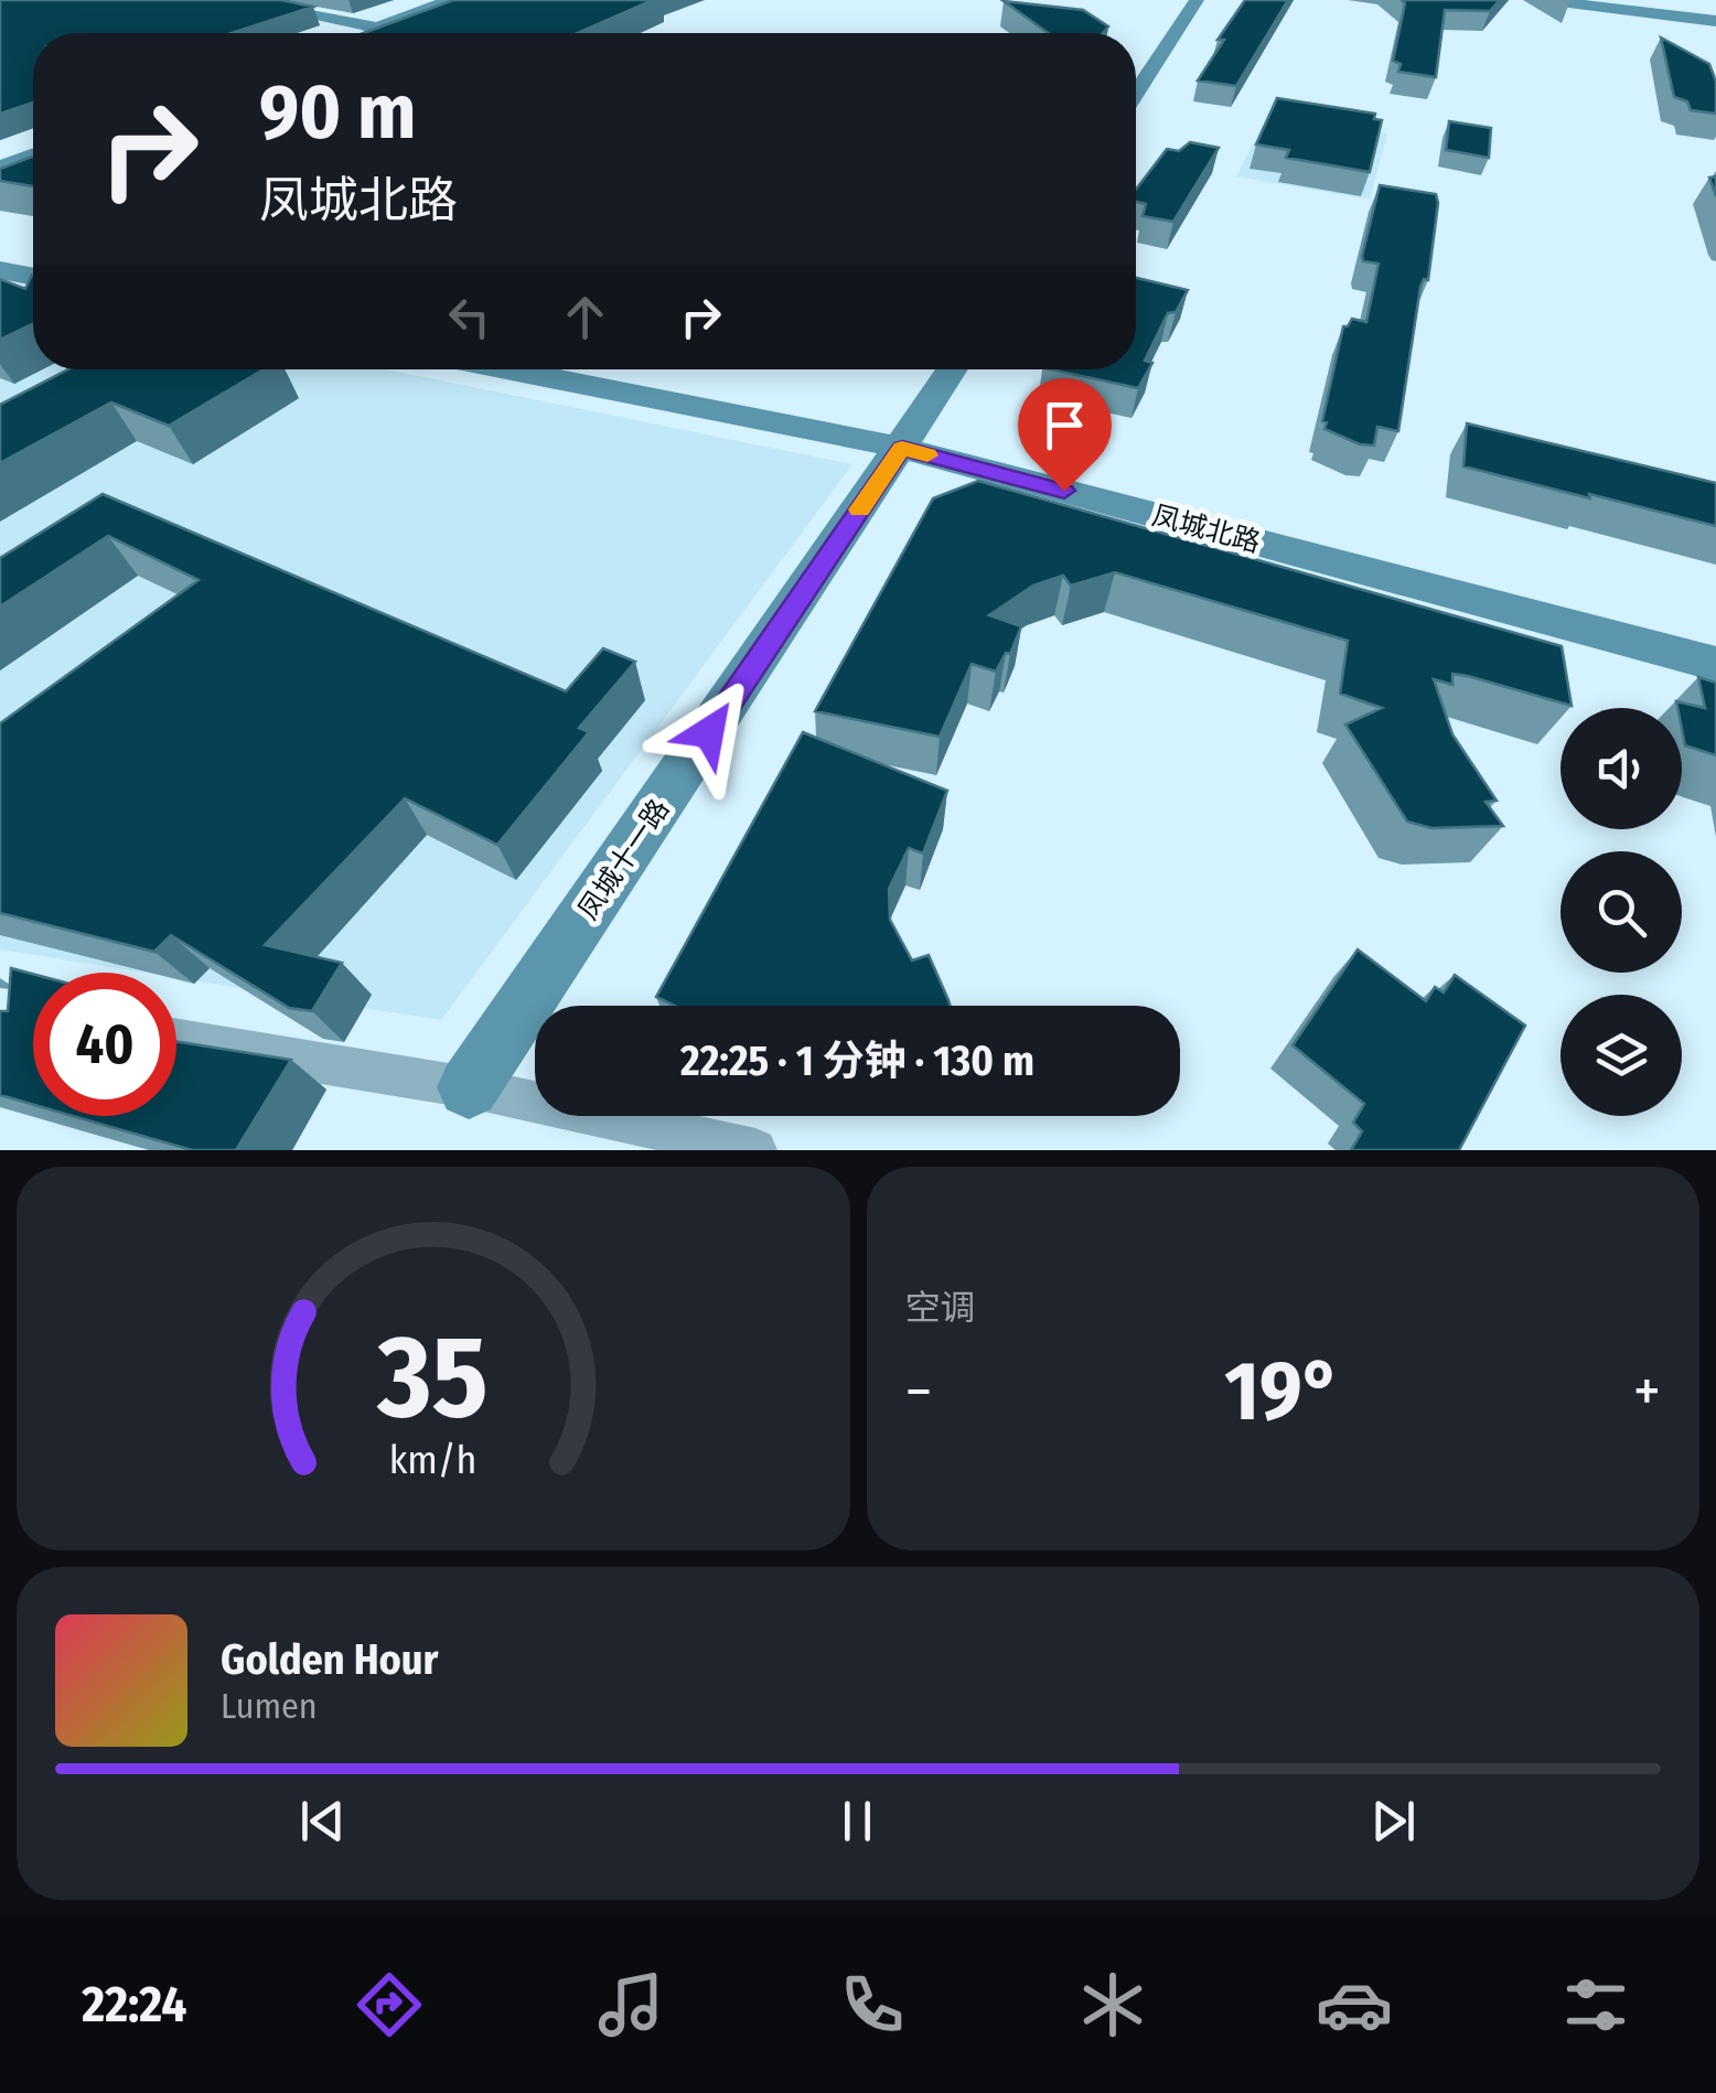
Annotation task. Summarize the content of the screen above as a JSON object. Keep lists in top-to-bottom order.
{
  "streets": {
    "main road": ["凤城北路", "凤城十一路"]
  },
  "crossings": [
    ["凤城北路", "凤城十一路"]
  ],
  "page": {
    "turn": ["90 m", "凤城北路"],
    "limit": "40",
    "trip": "22:25 · 1 分钟 · 130 m",
    "tile": "空调",
    "heat": ["−", "19°", "+"],
    "song": ["Golden Hour", "Lumen"],
    "tabs": "22:24",
    "gauge": ["35", "km/h"]
  }
}
